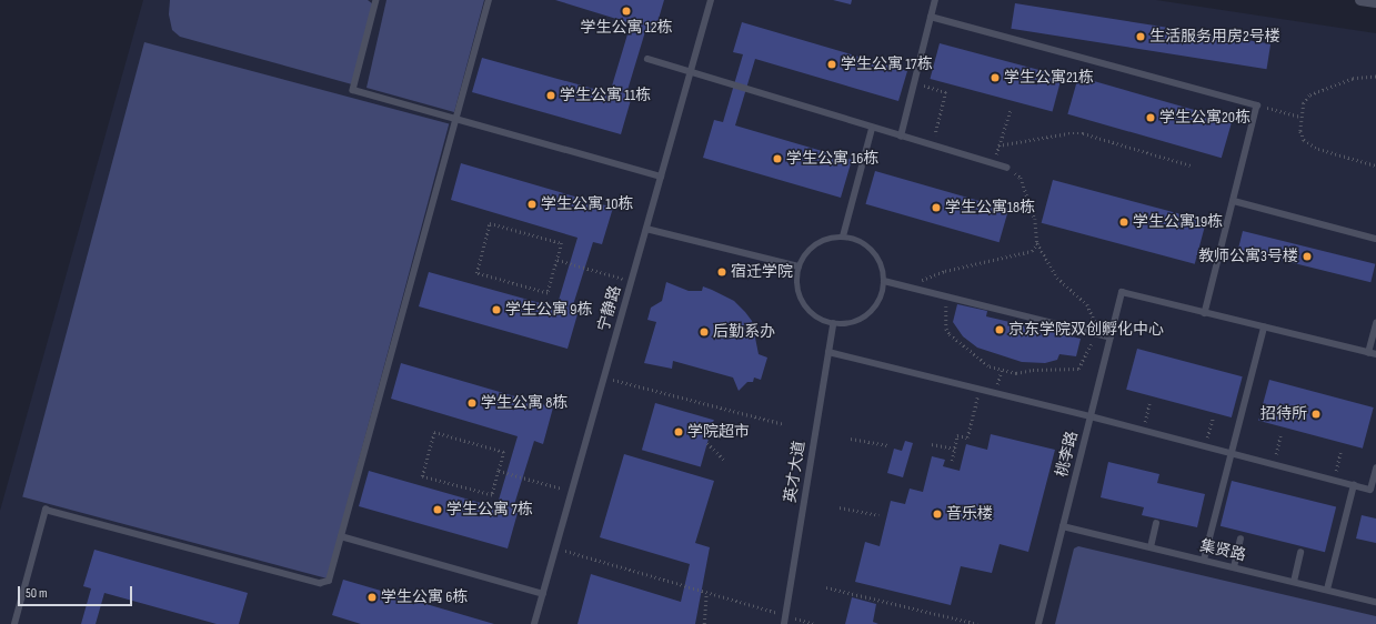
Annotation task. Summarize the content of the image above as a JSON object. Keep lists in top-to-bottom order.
{
  "streets": {
    "lane": [
      "宁静路",
      "桃李路",
      "英才大道",
      "集贤路"
    ]
  },
  "crossings": [
    ["桃李路", "集贤路"]
  ],
  "places": [
    "学生公寓 12栋",
    "生活服务用房2号楼",
    "学生公寓 17栋",
    "学生公寓21栋",
    "学生公寓 11栋",
    "学生公寓20栋",
    "学生公寓 16栋",
    "学生公寓 10栋",
    "学生公寓18栋",
    "学生公寓19栋",
    "教师公寓3号楼",
    "宿迁学院",
    "学生公寓 9栋",
    "京东学院双创孵化中心",
    "后勤系办",
    "学生公寓 8栋",
    "招待所",
    "学院超市",
    "学生公寓 7栋",
    "音乐楼",
    "学生公寓 6栋"
  ],
  "scale_bar": "50 m"
}
